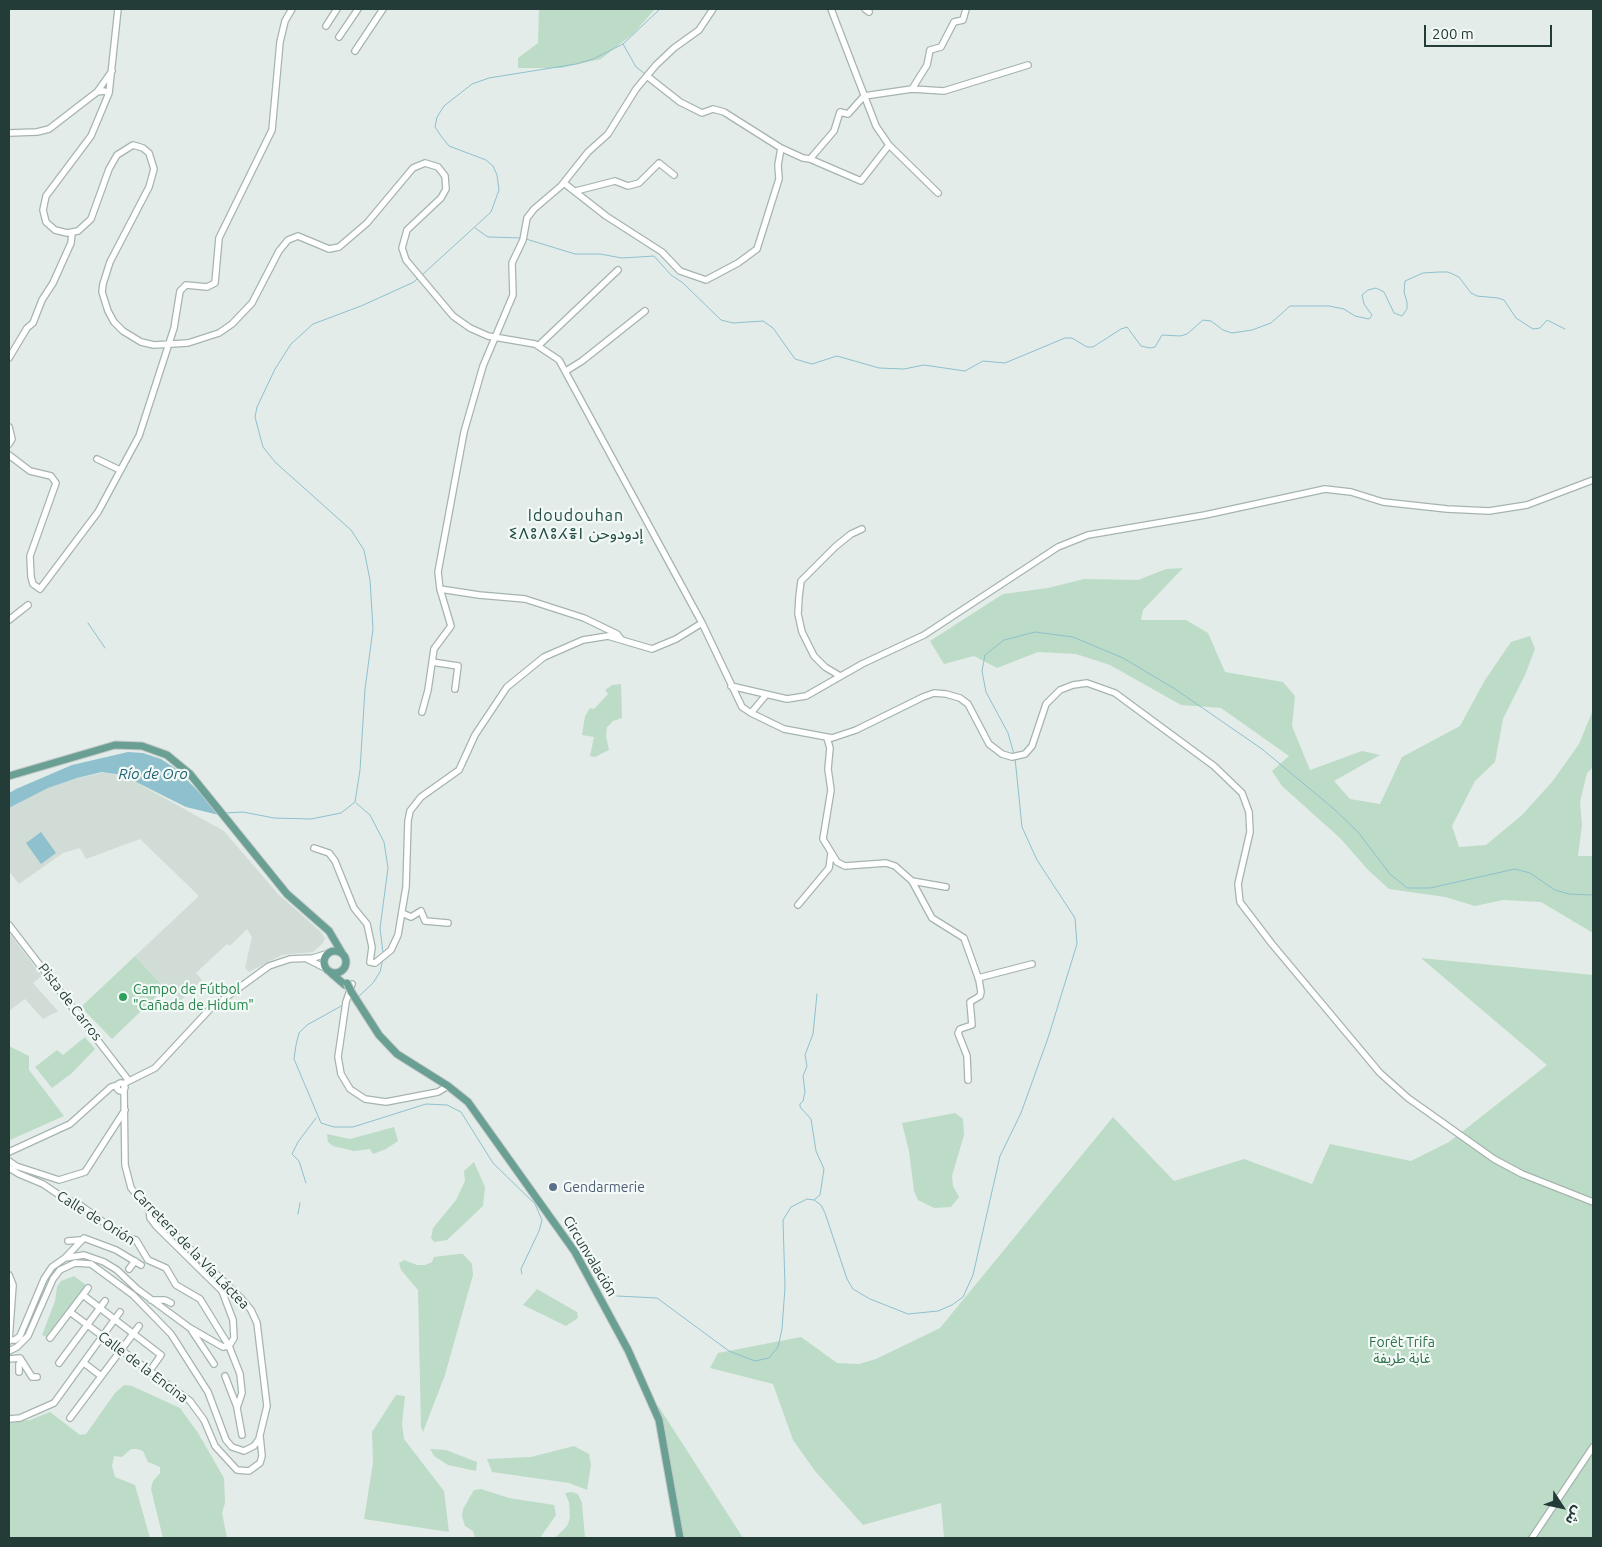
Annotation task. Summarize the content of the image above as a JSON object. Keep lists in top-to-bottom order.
{
  "streets": {
    "main road": ["Circunvalación"],
    "street": [
      "Pista de Carros",
      "Calle de Orión",
      "Carretera de la Vía Láctea",
      "Calle de la Encina"
    ]
  },
  "crossings": [
    ["Pista de Carros", "Carretera de la Vía Láctea"]
  ],
  "districts": ["Idoudouhan ⵉⴷⵓⴷⵓⵃⴻⵏ إدودوحن"],
  "water": ["Río de Oro"],
  "parks": ["Forêt Trifa غابة طريفة"],
  "places": ["Campo de Fútbol \"Cañada de Hidum\"", "Gendarmerie"],
  "scale_bar": "200 m",
  "north": "bottom right"
}
